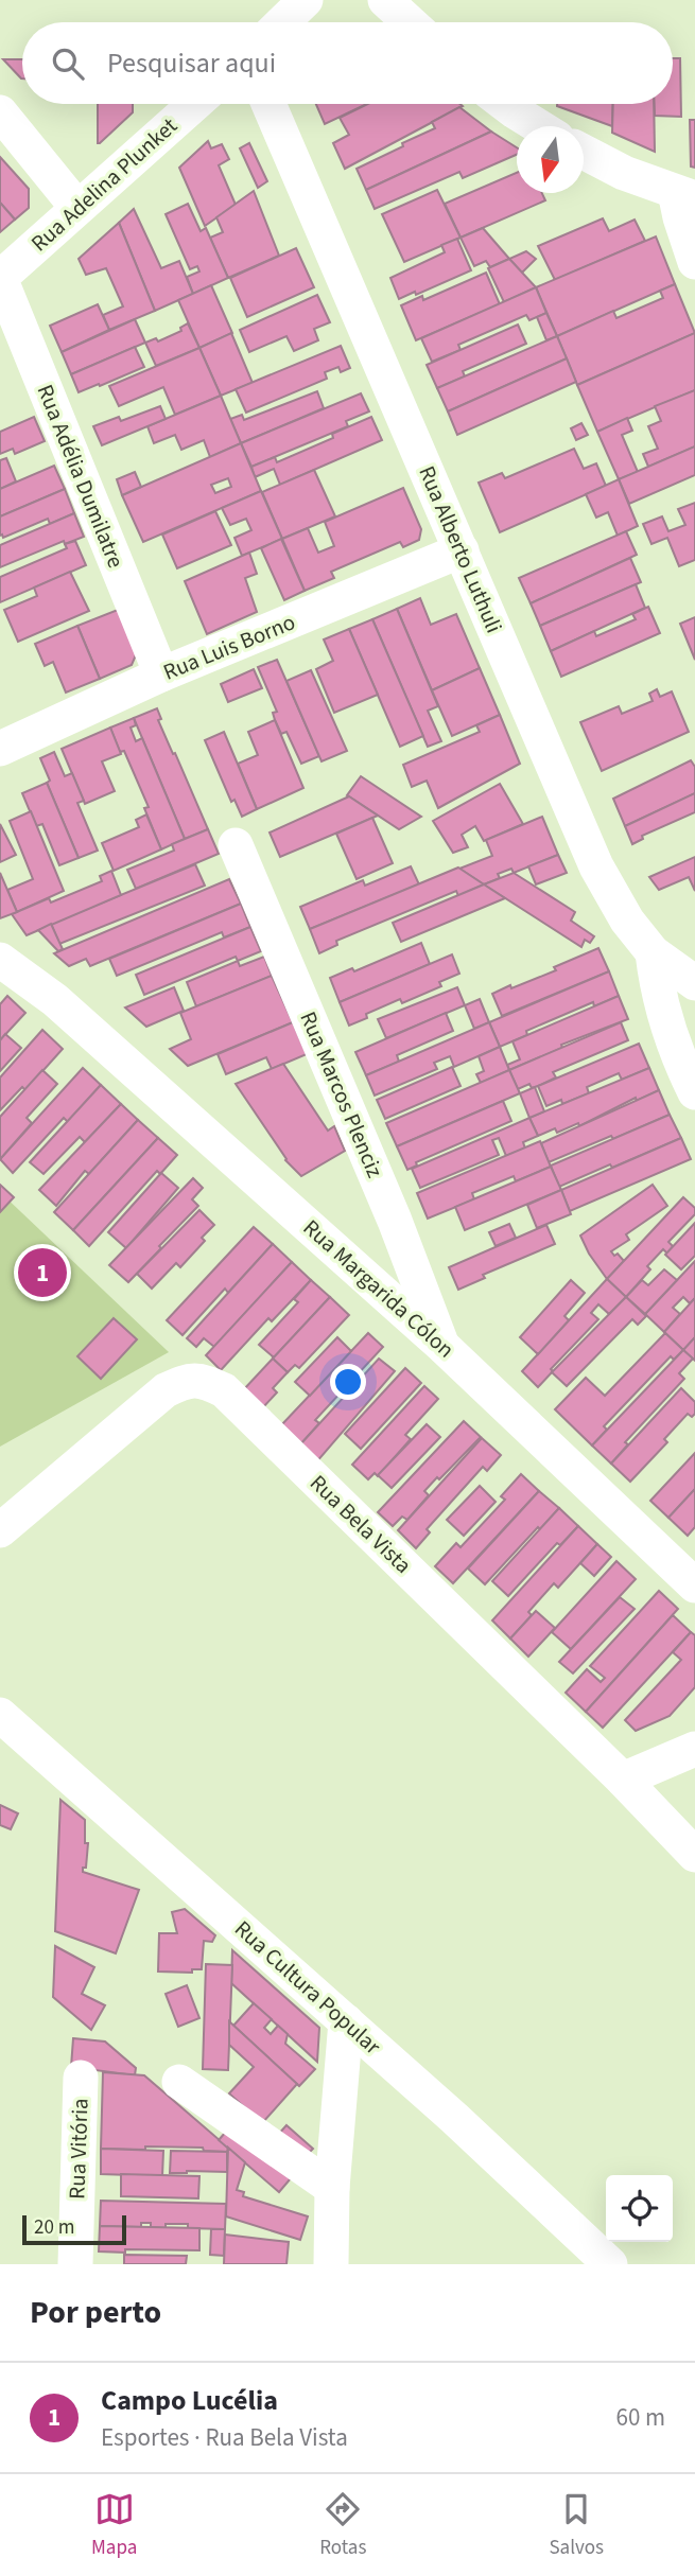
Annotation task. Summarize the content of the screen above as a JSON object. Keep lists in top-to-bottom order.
{
  "streets": {
    "street": [
      "Rua Adelina Plunket",
      "Rua Adélia Dumilatre",
      "Rua Alberto Luthuli",
      "Rua Luis Borno",
      "Rua Marcos Plenciz",
      "Rua Margarida Cólon",
      "Rua Bela Vista",
      "Rua Cultura Popular",
      "Rua Vitória"
    ]
  },
  "crossings": [
    ["Rua Adelina Plunket", "Rua Adélia Dumilatre"],
    ["Rua Adélia Dumilatre", "Rua Luis Borno"],
    ["Rua Alberto Luthuli", "Rua Luis Borno"],
    ["Rua Marcos Plenciz", "Rua Margarida Cólon"]
  ],
  "scale_bar": "20 m",
  "north": "bottom",
  "page": {
    "search": "Pesquisar aqui",
    "pins": "1",
    "scale": "20 m",
    "heading": "Por perto",
    "list": [
      {
        "mark": "1",
        "name": "Campo Lucélia",
        "note": "Esportes · Rua Bela Vista",
        "value": "60 m"
      }
    ],
    "nav": ["Mapa", "Rotas", "Salvos"]
  }
}
